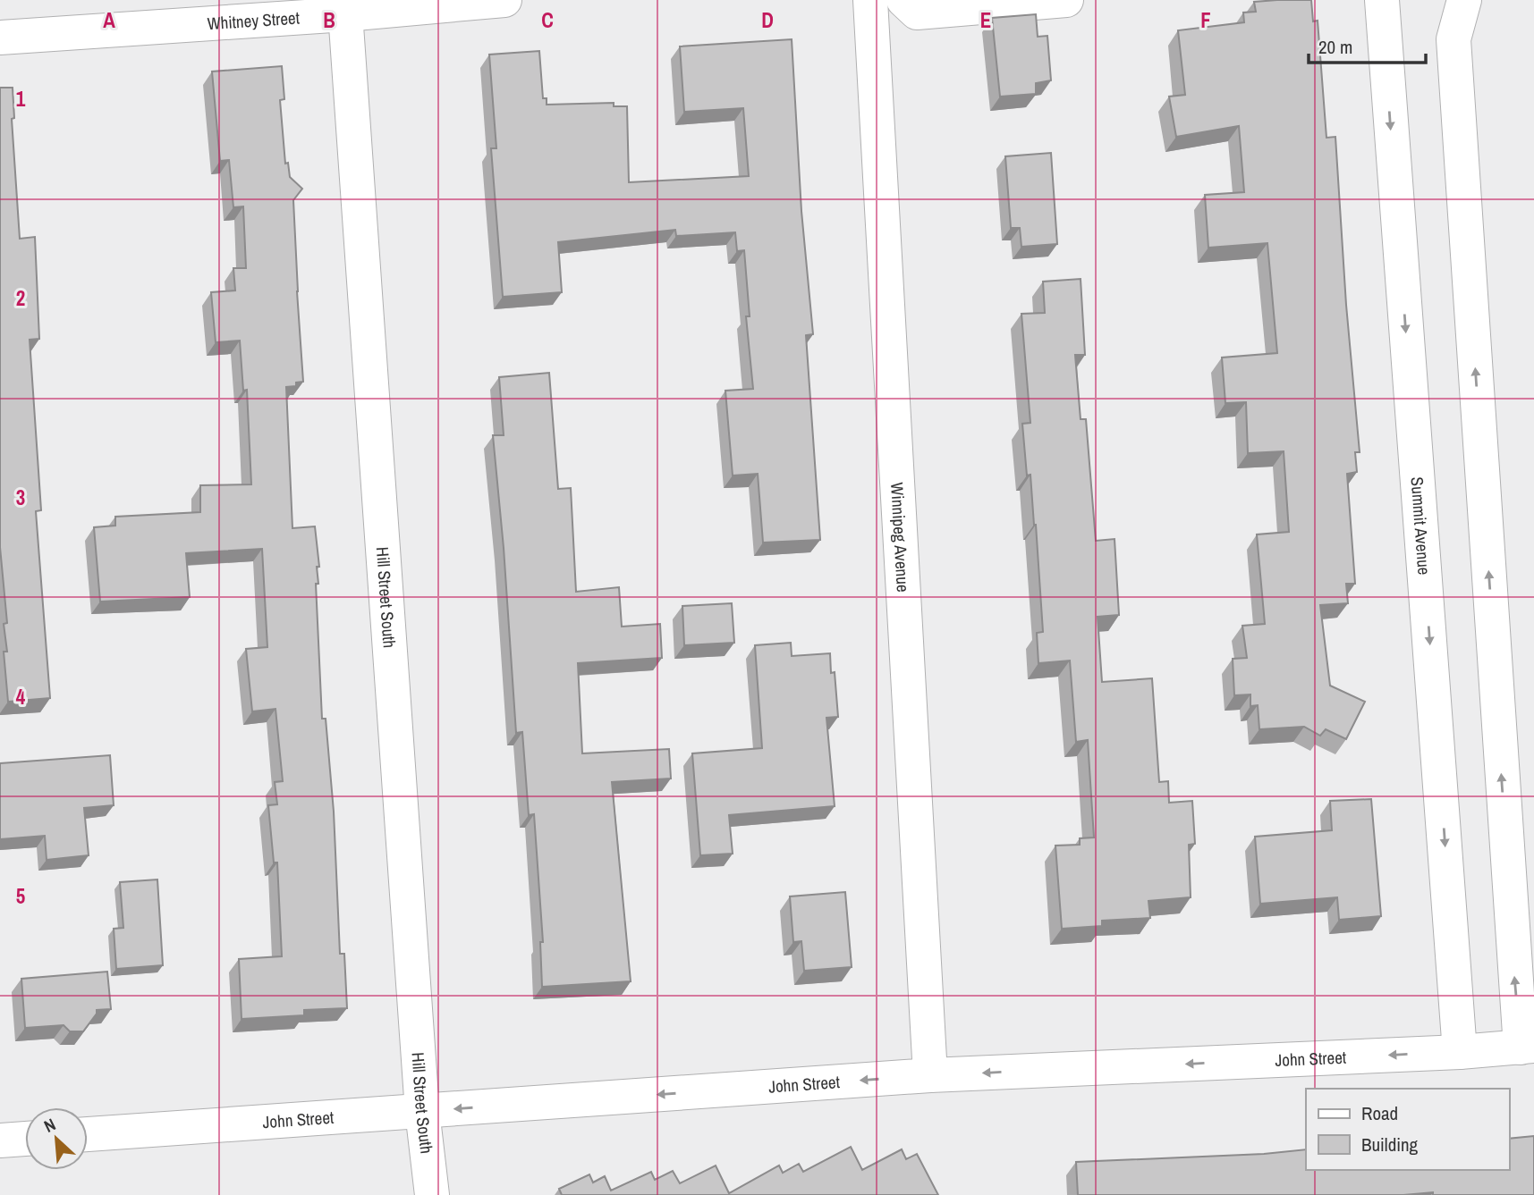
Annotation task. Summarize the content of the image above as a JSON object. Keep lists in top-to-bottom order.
{
  "streets": {
    "street": [
      "Whitney Street",
      "Summit Avenue",
      "Winnipeg Avenue",
      "Hill Street South",
      "John Street"
    ]
  },
  "crossings": [
    ["Whitney Street", "Hill Street South"],
    ["Summit Avenue", "John Street"],
    ["Winnipeg Avenue", "John Street"],
    ["Hill Street South", "John Street"]
  ],
  "one_way": ["John Street"],
  "legend": ["Road", "Building"],
  "scale_bar": "20 m",
  "north": "top left",
  "grid": {
    "columns": [
      "A",
      "B",
      "C",
      "D",
      "E",
      "F"
    ],
    "rows": [
      "1",
      "2",
      "3",
      "4",
      "5"
    ]
  }
}
